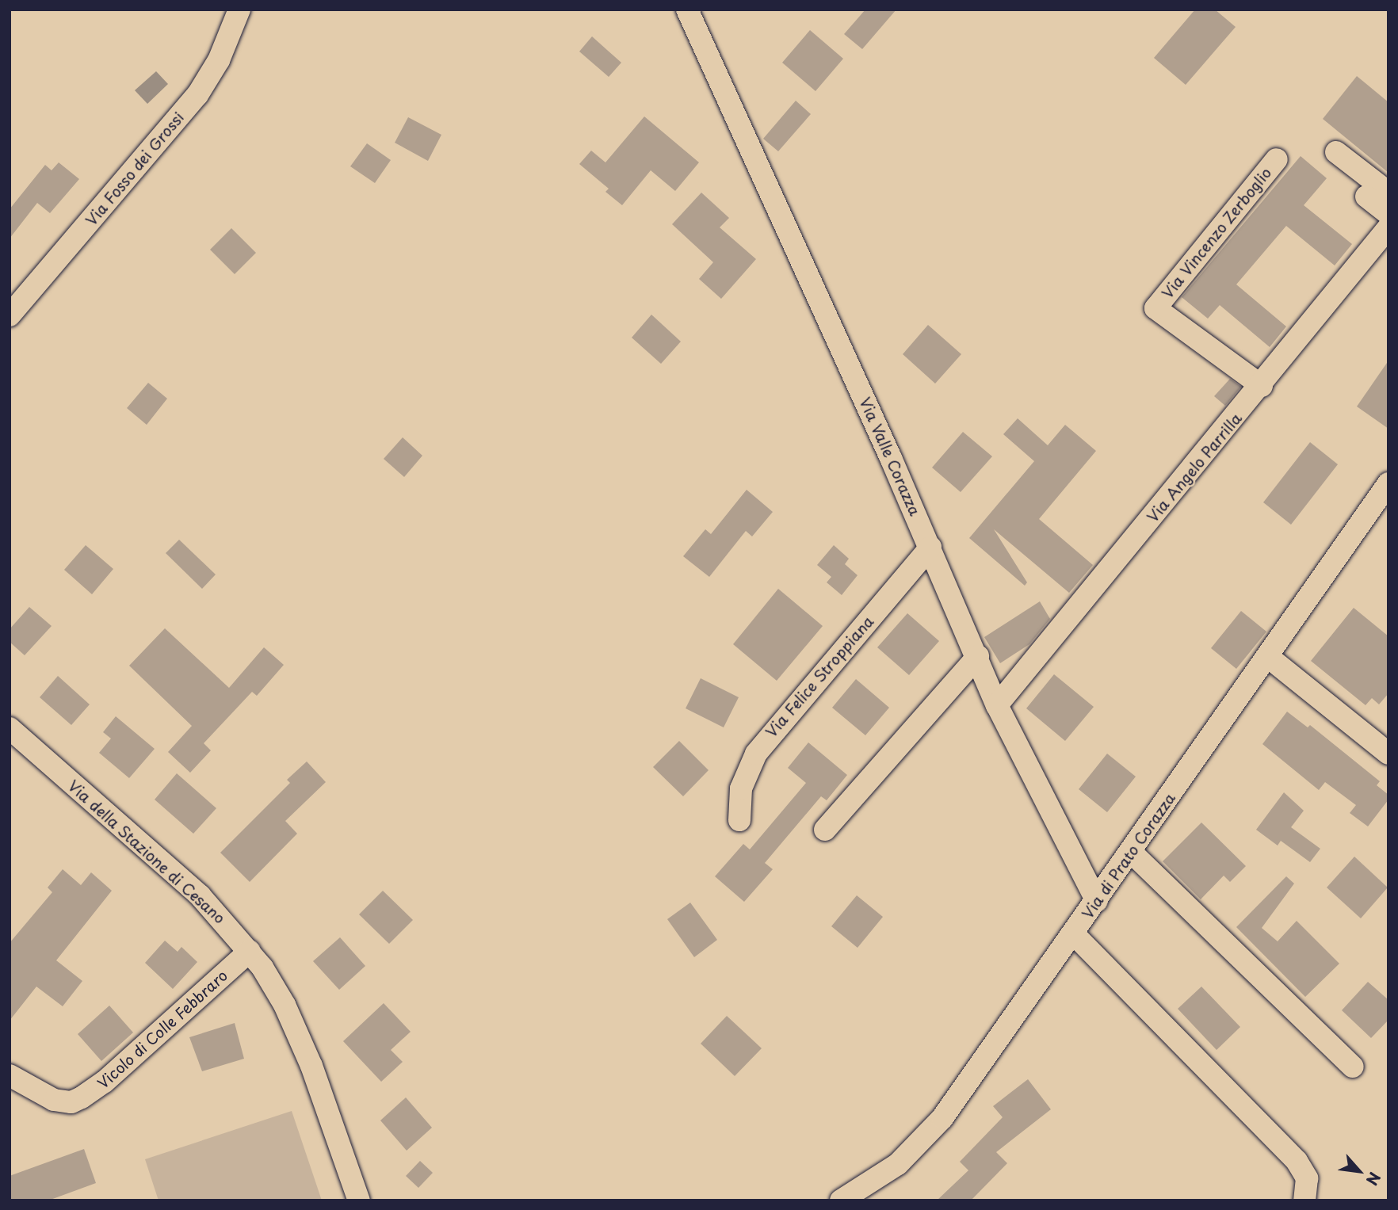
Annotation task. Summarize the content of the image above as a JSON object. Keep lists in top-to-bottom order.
{
  "streets": {
    "street": [
      "Via Fosso dei Grossi",
      "Via Vincenzo Zerboglio",
      "Via Valle Corazza",
      "Via Angelo Parrilla",
      "Via Felice Stroppiana",
      "Via della Stazione di Cesano",
      "Via di Prato Corazza",
      "Vicolo di Colle Febbraro"
    ]
  },
  "crossings": [
    ["Via Vincenzo Zerboglio", "Via Angelo Parrilla"],
    ["Via Valle Corazza", "Via Angelo Parrilla"],
    ["Via Valle Corazza", "Via Felice Stroppiana"],
    ["Via Valle Corazza", "Via di Prato Corazza"],
    ["Via della Stazione di Cesano", "Vicolo di Colle Febbraro"]
  ],
  "north": "bottom right"
}
